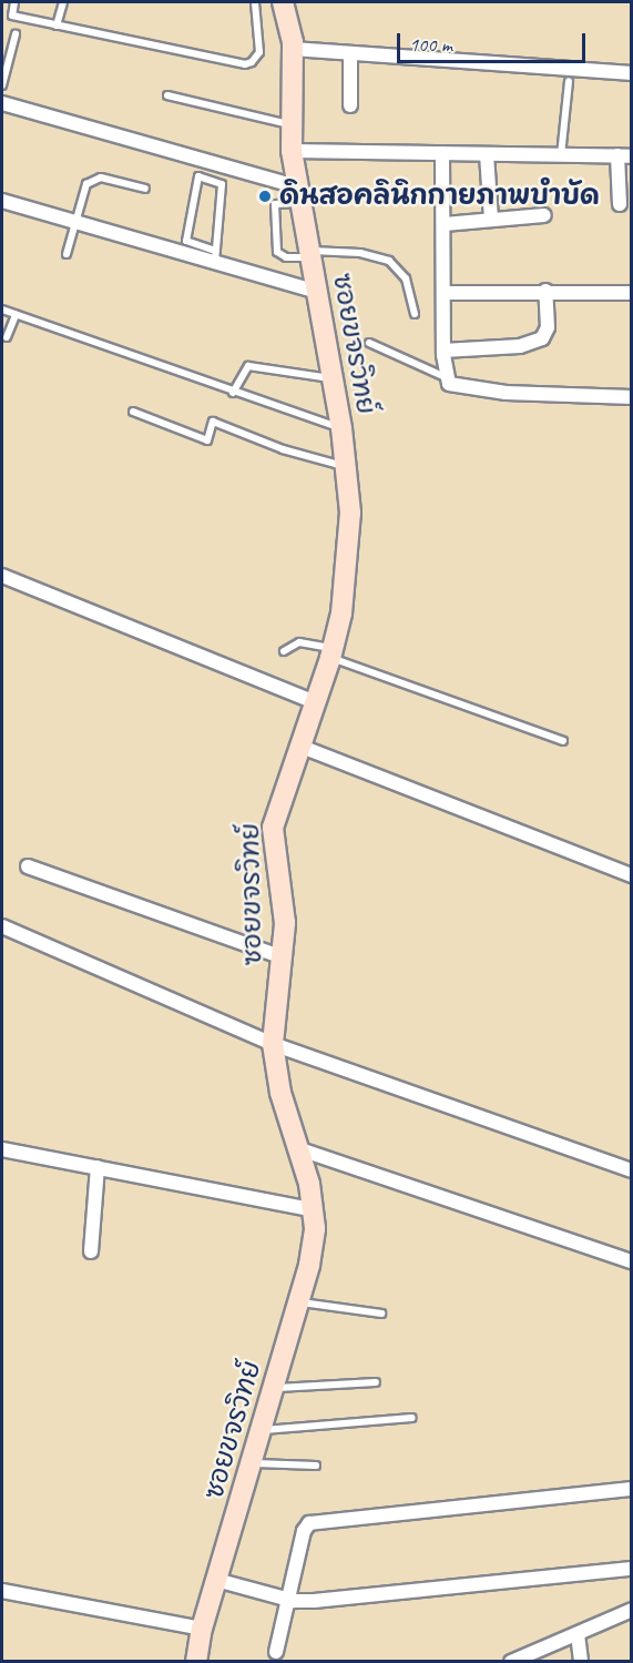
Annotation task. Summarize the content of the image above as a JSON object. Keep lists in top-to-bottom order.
{
  "streets": {
    "street": ["ซอยขจรวิทย์"]
  },
  "places": ["ดินสอคลินิกกายภาพบำบัด"],
  "scale_bar": "100 m"
}
